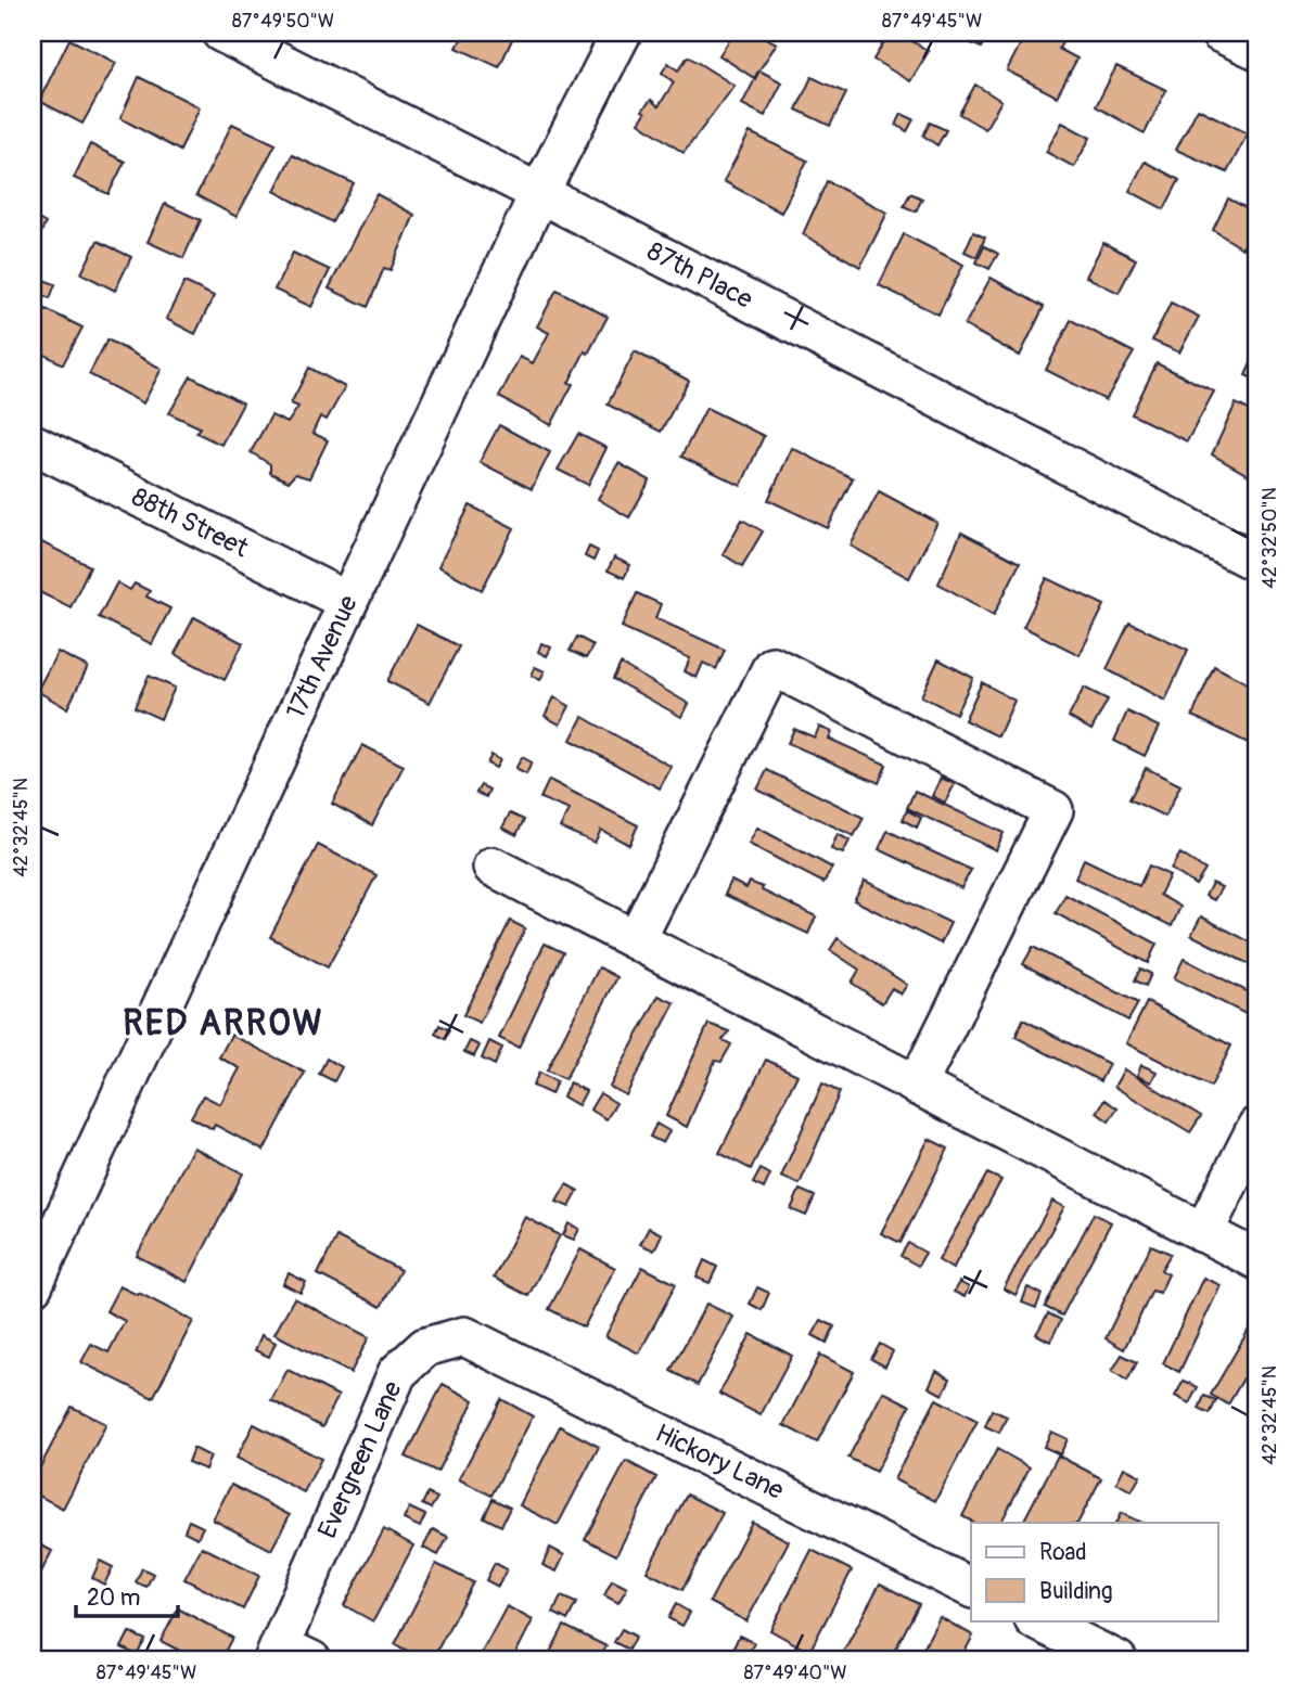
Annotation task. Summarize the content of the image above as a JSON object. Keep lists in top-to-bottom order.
{
  "streets": {
    "street": [
      "87th Place",
      "88th Street",
      "17th Avenue",
      "Evergreen Lane",
      "Hickory Lane"
    ]
  },
  "crossings": [
    ["87th Place", "17th Avenue"],
    ["88th Street", "17th Avenue"],
    ["Evergreen Lane", "Hickory Lane"]
  ],
  "districts": ["RED ARROW"],
  "legend": ["Road", "Building"],
  "scale_bar": "20 m",
  "coordinates": [
    "87°49'50\"W",
    "87°49'45\"W",
    "42°32'50\"N",
    "42°32'45\"N",
    "87°49'40\"W"
  ]
}
